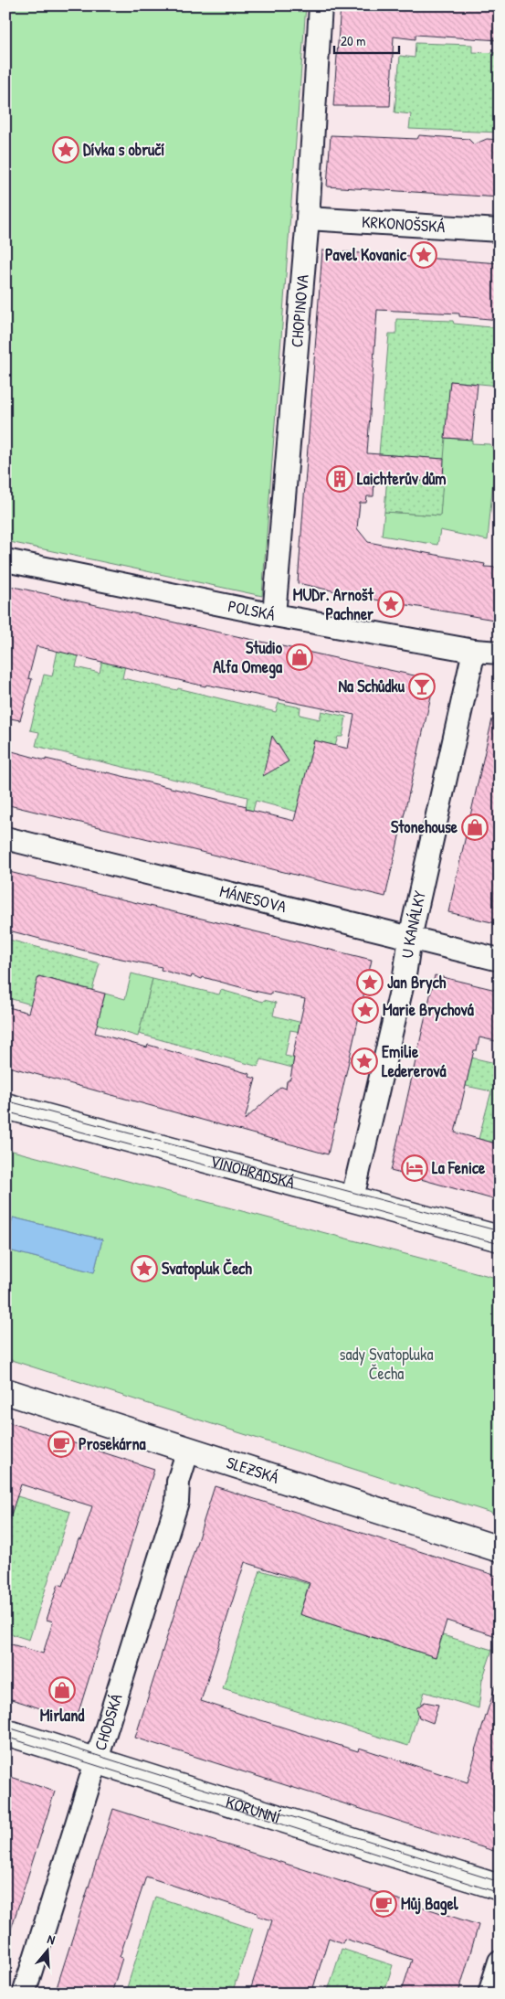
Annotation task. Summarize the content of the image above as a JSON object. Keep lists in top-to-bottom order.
{
  "streets": {
    "street": [
      "KRKONOŠSKÁ",
      "CHOPINOVA",
      "POLSKÁ",
      "MÁNESOVA",
      "U KANÁLKY",
      "VINOHRADSKÁ",
      "SLEZSKÁ",
      "CHODSKÁ",
      "KORUNNÍ"
    ]
  },
  "crossings": [
    ["KRKONOŠSKÁ", "CHOPINOVA"],
    ["CHOPINOVA", "POLSKÁ"],
    ["POLSKÁ", "U KANÁLKY"],
    ["MÁNESOVA", "U KANÁLKY"],
    ["U KANÁLKY", "VINOHRADSKÁ"],
    ["SLEZSKÁ", "CHODSKÁ"],
    ["CHODSKÁ", "KORUNNÍ"]
  ],
  "parks": ["sady Svatopluka Čecha"],
  "places": {
    "place": [
      "Dívka s obručí",
      "Pavel Kovanic",
      "MUDr. Arnošt Pachner",
      "Jan Brych",
      "Marie Brychová",
      "Emilie Ledererová",
      "Svatopluk Čech"
    ],
    "building": ["Laichterův dům"],
    "shop": ["Studio Alfa Omega", "Stonehouse", "Mirland"],
    "bar": ["Na Schůdku"],
    "hotel": ["La Fenice"],
    "cafe": ["Prosekárna", "Můj Bagel"]
  },
  "scale_bar": "20 m",
  "north": "top"
}
